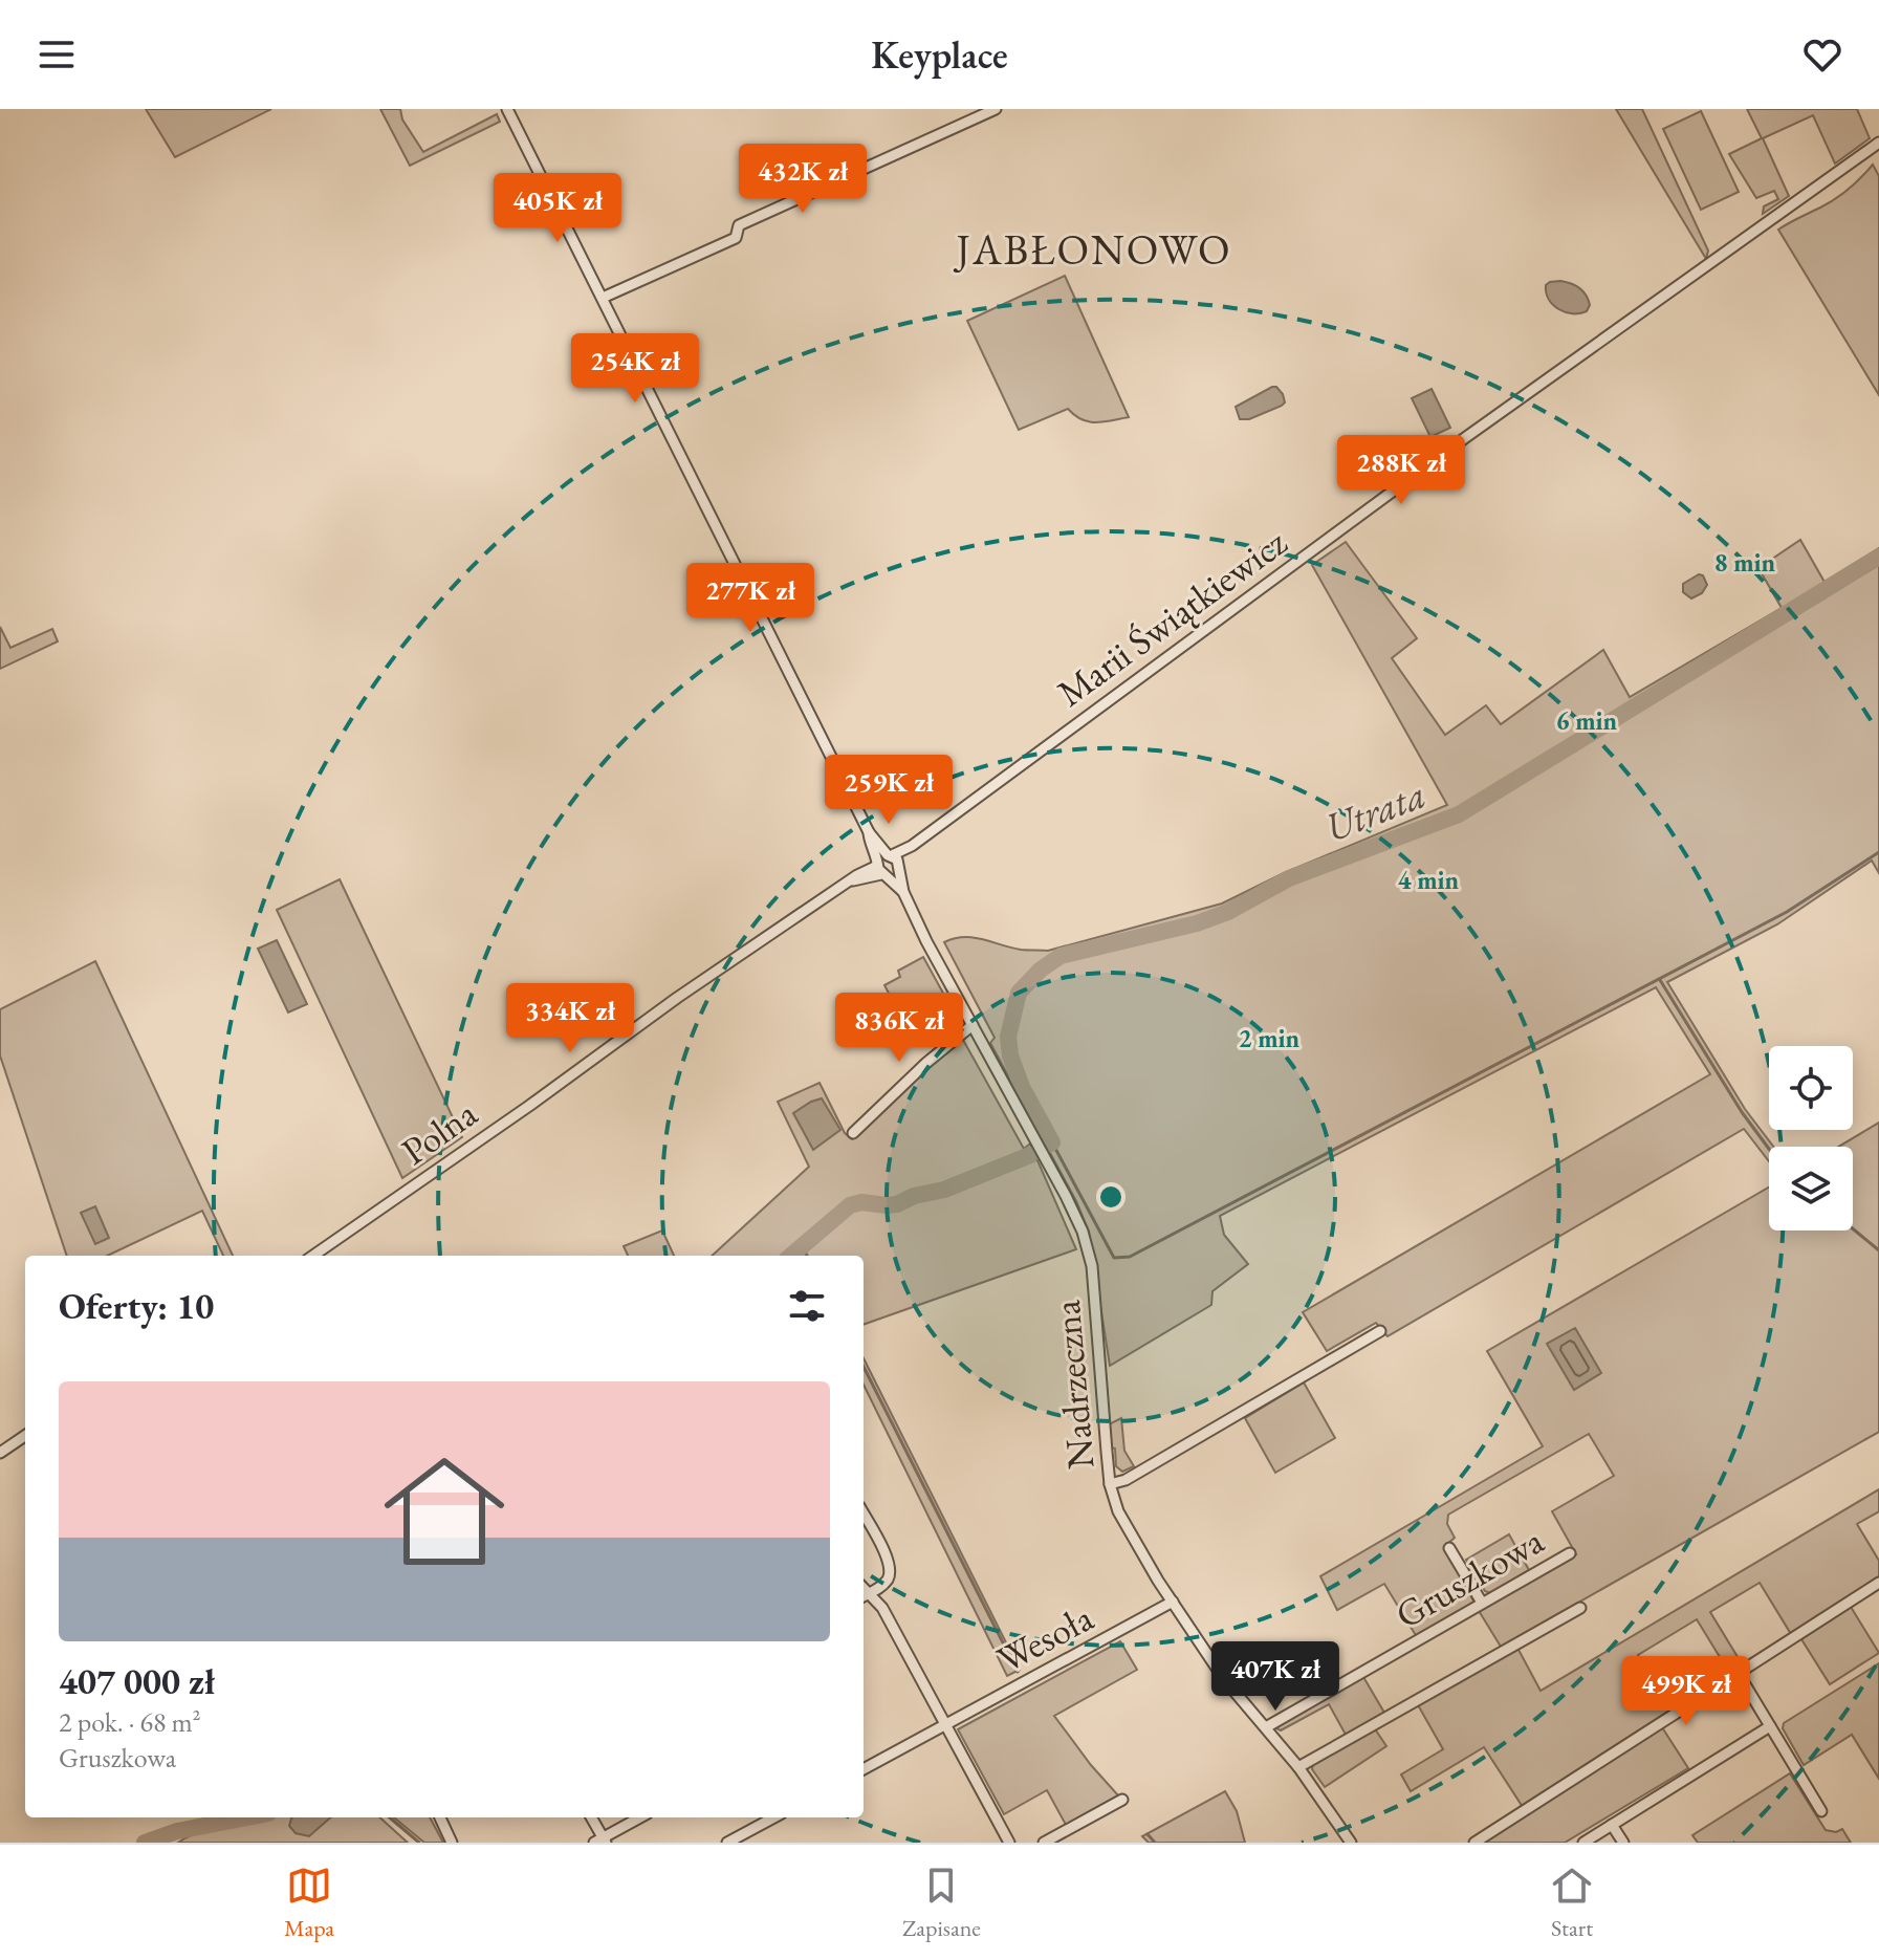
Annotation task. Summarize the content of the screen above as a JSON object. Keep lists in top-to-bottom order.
{
  "streets": {
    "street": [
      "Marii Świątkiewicz",
      "Polna",
      "Nadrzeczna",
      "Gruszkowa",
      "Wesoła"
    ]
  },
  "crossings": [
    ["Marii Świątkiewicz", "Polna"],
    ["Marii Świątkiewicz", "Nadrzeczna"],
    ["Polna", "Nadrzeczna"],
    ["Nadrzeczna", "Gruszkowa"],
    ["Nadrzeczna", "Wesoła"]
  ],
  "districts": ["JABŁONOWO"],
  "water": ["Utrata"],
  "page": {
    "header": "Keyplace",
    "price": [
      "432K zł",
      "405K zł",
      "254K zł",
      "288K zł",
      "277K zł",
      "259K zł",
      "334K zł",
      "836K zł",
      "407K zł",
      "499K zł"
    ],
    "heading": "Oferty: 10",
    "list": [
      {
        "name": "407 000 zł",
        "note": "2 pok. · 68 m² · Gruszkowa"
      }
    ],
    "tabs": ["Mapa", "Zapisane", "Start"]
  },
  "rings": [
    "8 min",
    "6 min",
    "4 min",
    "2 min"
  ]
}
